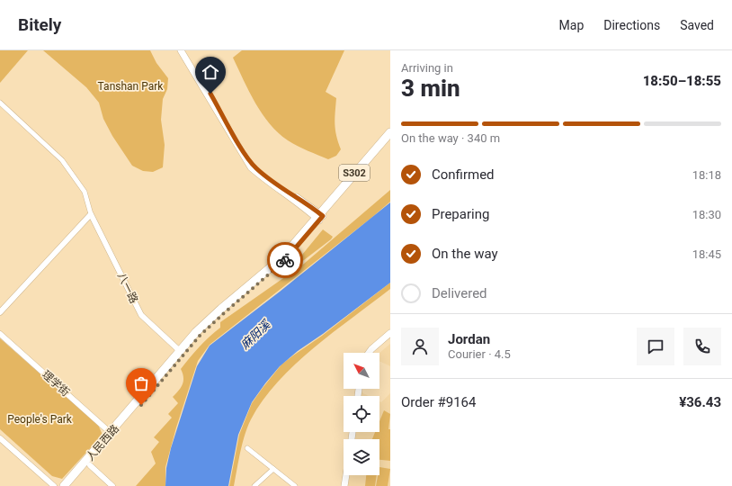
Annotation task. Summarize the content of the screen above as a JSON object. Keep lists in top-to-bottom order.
{
  "streets": {
    "highway": ["S302", "人民西路"],
    "street": ["八一路", "理学街"]
  },
  "crossings": [
    ["S302", "人民西路"],
    ["八一路", "人民西路"],
    ["理学街", "人民西路"]
  ],
  "water": ["麻阳溪"],
  "parks": ["Tanshan Park", "People's Park"],
  "north": "top left",
  "page": {
    "header": "Bitely",
    "nav": ["Map", "Directions", "Saved"],
    "heading": ["3 min", "Arriving in", "18:50–18:55"],
    "panel": [
      "Jordan",
      "Courier · 4.5",
      "Order #9164",
      "¥36.43"
    ],
    "bar": "On the way · 340 m",
    "list": [
      ["Confirmed", "18:18"],
      ["Preparing", "18:30"],
      ["On the way", "18:45"],
      "Delivered"
    ]
  }
}
